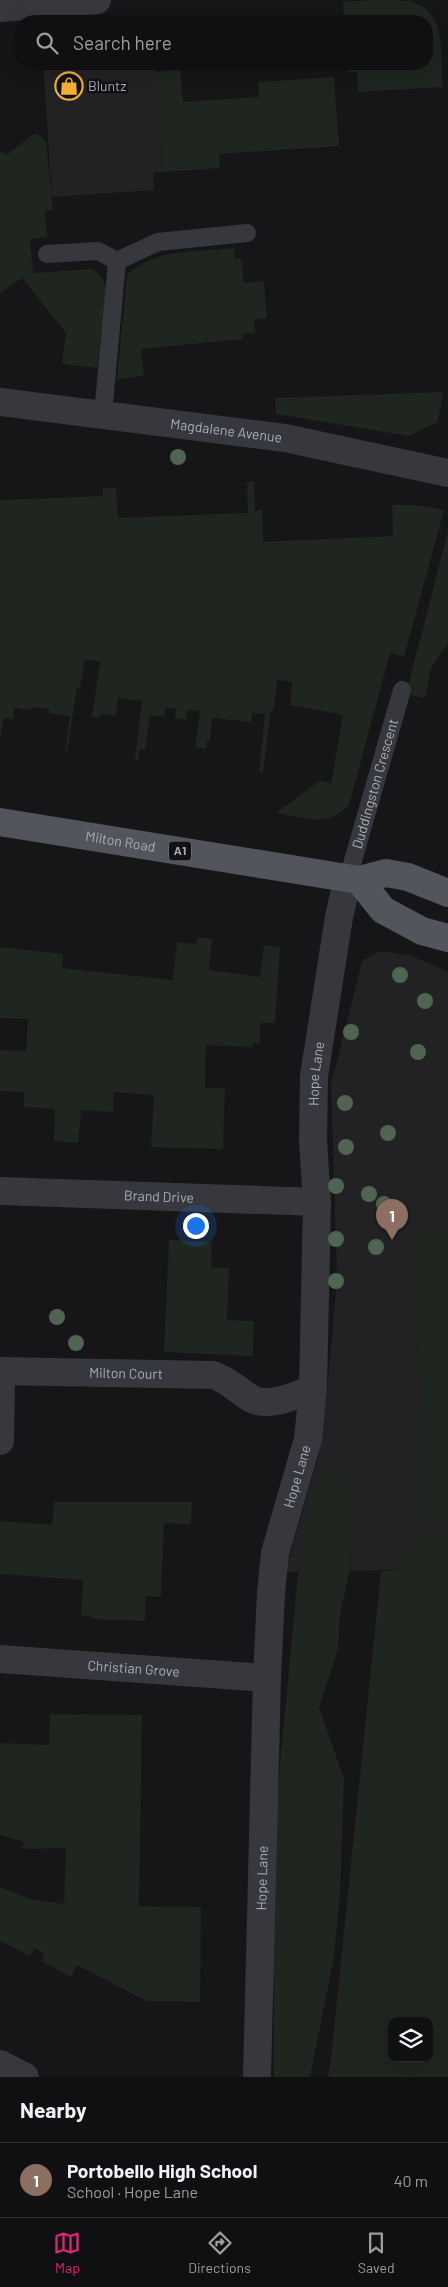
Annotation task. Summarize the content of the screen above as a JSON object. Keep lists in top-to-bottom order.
{
  "streets": {
    "main road": ["Milton Road", "A1"],
    "street": [
      "Magdalene Avenue",
      "Hope Lane",
      "Brand Drive",
      "Milton Court",
      "Christian Grove"
    ],
    "lane": ["Duddingston Crescent"]
  },
  "crossings": [
    ["Duddingston Crescent", "Milton Road"],
    ["Duddingston Crescent", "Hope Lane"],
    ["Milton Road", "Hope Lane"],
    ["Hope Lane", "Brand Drive"],
    ["Hope Lane", "Milton Court"],
    ["Hope Lane", "Christian Grove"]
  ],
  "places": {
    "shop": ["Bluntz"]
  },
  "page": {
    "search": "Search here",
    "pins": "1",
    "heading": "Nearby",
    "list": [
      {
        "mark": "1",
        "name": "Portobello High School",
        "note": "School · Hope Lane",
        "value": "40 m"
      }
    ],
    "nav": ["Map", "Directions", "Saved"]
  }
}
